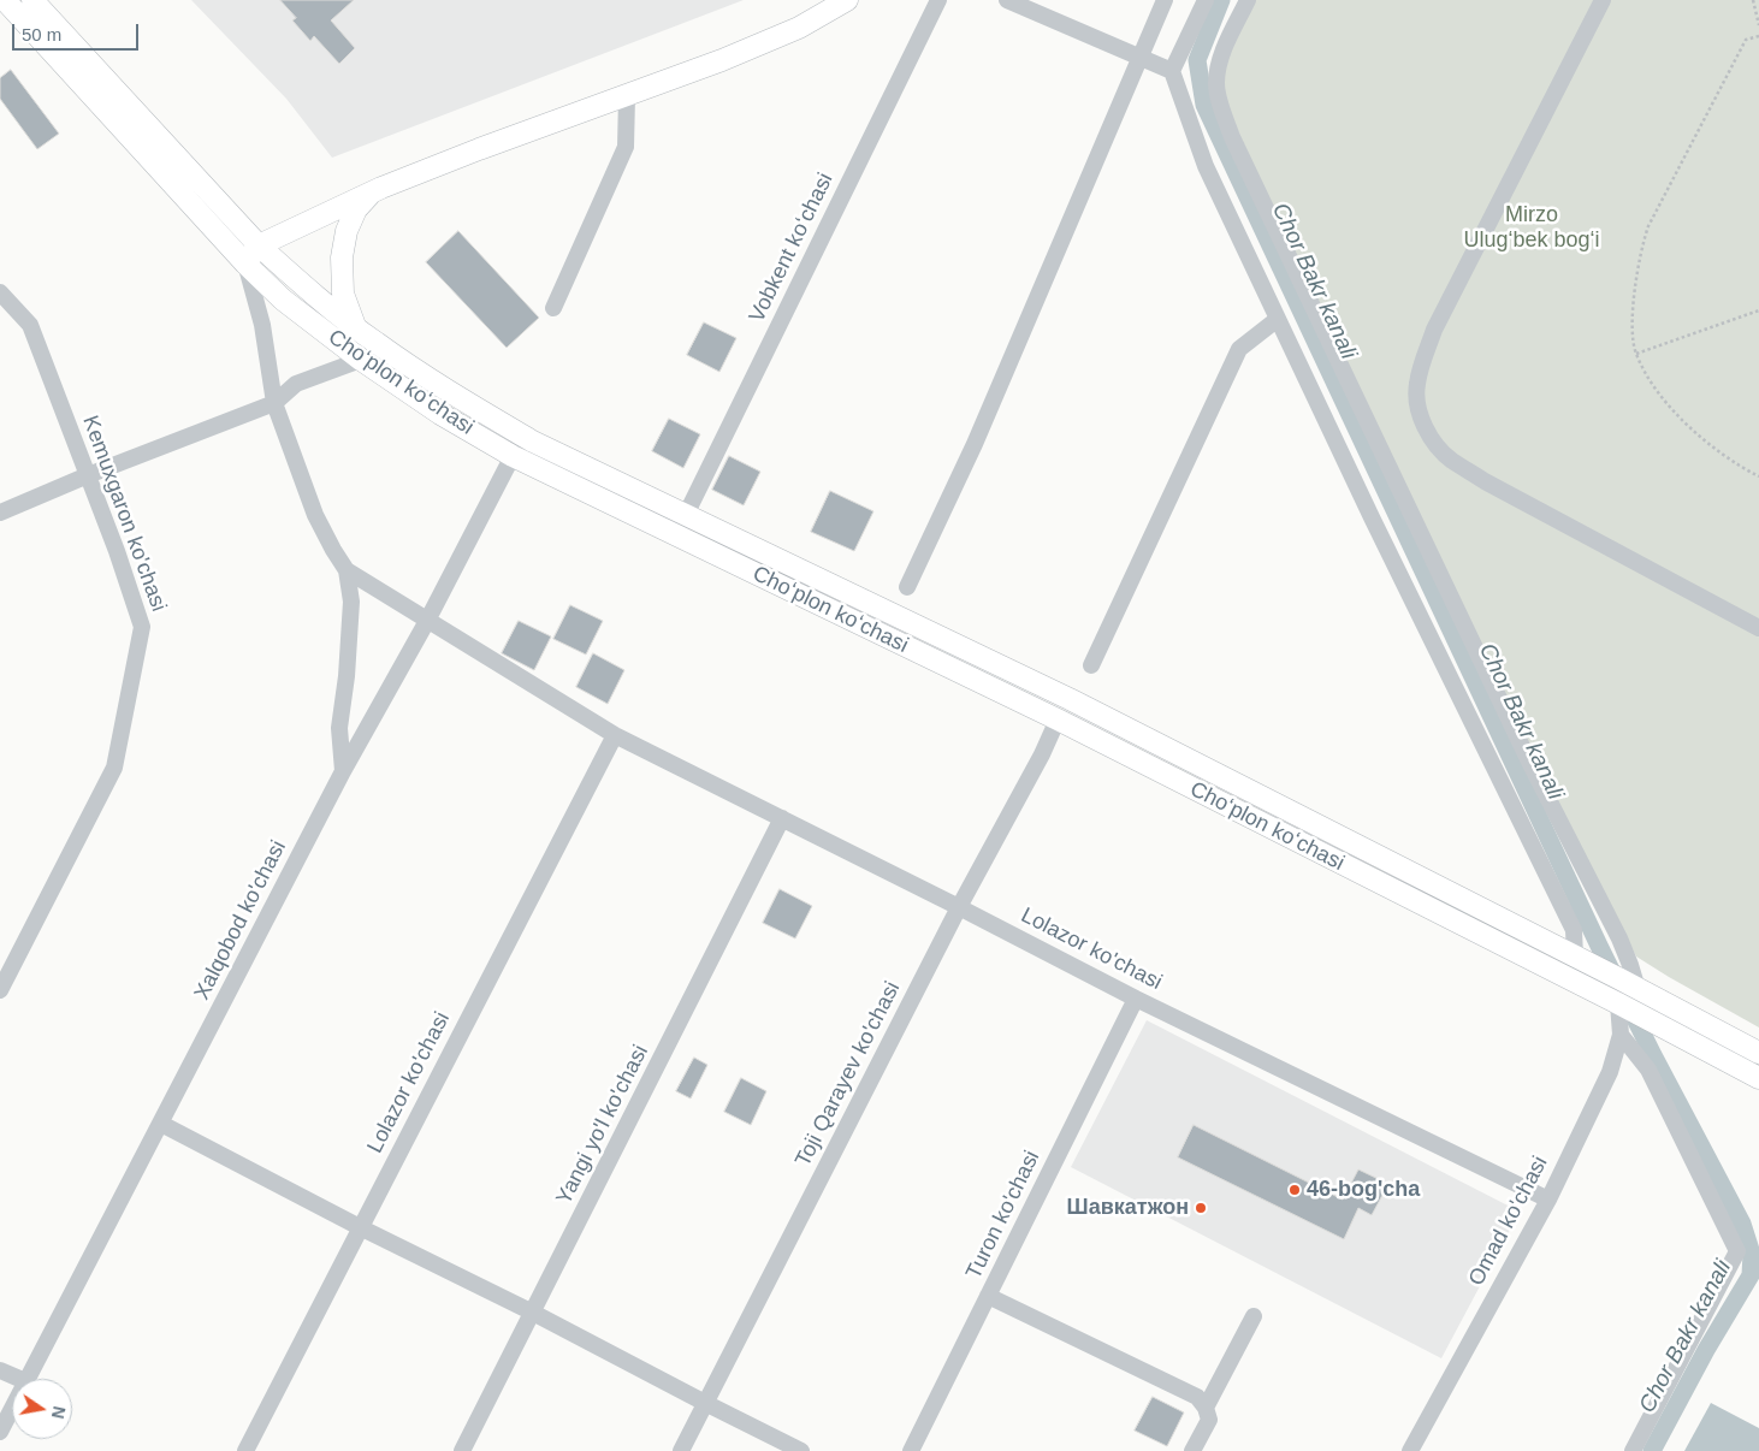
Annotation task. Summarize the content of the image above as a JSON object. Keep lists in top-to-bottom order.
{
  "streets": {
    "main road": ["Choʻplon koʻchasi"],
    "street": [
      "Vobkent koʻchasi",
      "Kemuxgaron ko'chasi",
      "Xalqobod ko'chasi",
      "Lolazor ko'chasi",
      "Toji Qarayev ko'chasi",
      "Yangi yo'l ko'chasi",
      "Turon ko'chasi",
      "Omad ko'chasi"
    ]
  },
  "crossings": [
    ["Vobkent koʻchasi", "Choʻplon koʻchasi"],
    ["Choʻplon koʻchasi", "Xalqobod ko'chasi"],
    ["Choʻplon koʻchasi", "Toji Qarayev ko'chasi"],
    ["Choʻplon koʻchasi", "Omad ko'chasi"],
    ["Xalqobod ko'chasi", "Lolazor ko'chasi"],
    ["Lolazor ko'chasi", "Toji Qarayev ko'chasi"],
    ["Lolazor ko'chasi", "Yangi yo'l ko'chasi"],
    ["Lolazor ko'chasi", "Turon ko'chasi"],
    ["Lolazor ko'chasi", "Omad ko'chasi"]
  ],
  "water": ["Chor Bakr kanali"],
  "parks": ["Mirzo Ulugʻbek bogʻi"],
  "places": ["46-bog'cha", "Шавкатжон"],
  "scale_bar": "50 m",
  "north": "right"
}
